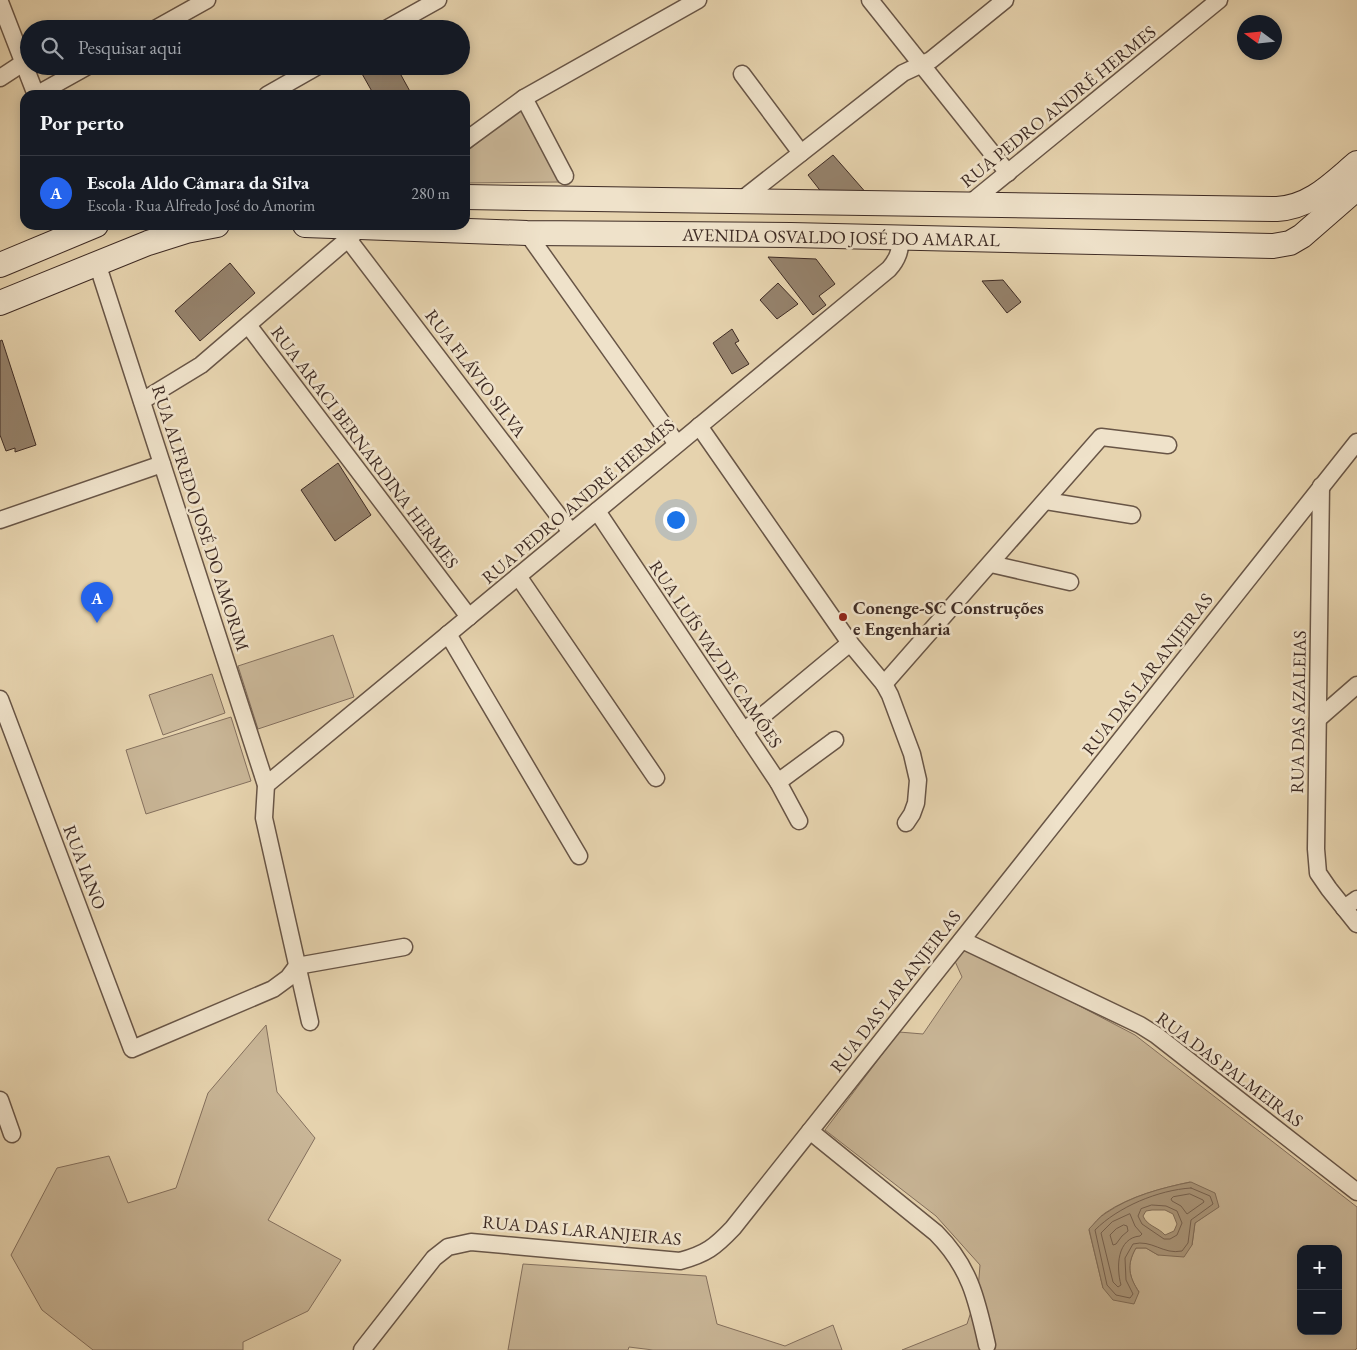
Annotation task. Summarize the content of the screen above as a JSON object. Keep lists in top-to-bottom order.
{
  "streets": {
    "main road": ["AVENIDA OSVALDO JOSÉ DO AMARAL"],
    "street": [
      "RUA PEDRO ANDRÉ HERMES",
      "RUA FLÁVIO SILVA",
      "RUA ARACI BERNARDINA HERMES",
      "RUA ALFREDO JOSÉ DO AMORIM",
      "RUA LUÍS VAZ DE CAMÕES",
      "RUA DAS LARANJEIRAS",
      "RUA DAS AZALEIAS",
      "RUA IANO",
      "RUA DAS PALMEIRAS"
    ]
  },
  "crossings": [
    ["RUA PEDRO ANDRÉ HERMES", "AVENIDA OSVALDO JOSÉ DO AMARAL"],
    ["RUA PEDRO ANDRÉ HERMES", "RUA FLÁVIO SILVA"],
    ["RUA PEDRO ANDRÉ HERMES", "RUA ARACI BERNARDINA HERMES"],
    ["RUA PEDRO ANDRÉ HERMES", "RUA ALFREDO JOSÉ DO AMORIM"],
    ["RUA PEDRO ANDRÉ HERMES", "RUA LUÍS VAZ DE CAMÕES"],
    ["AVENIDA OSVALDO JOSÉ DO AMARAL", "RUA FLÁVIO SILVA"],
    ["RUA DAS LARANJEIRAS", "RUA DAS AZALEIAS"],
    ["RUA DAS LARANJEIRAS", "RUA DAS PALMEIRAS"]
  ],
  "places": ["Conenge-SC Construções e Engenharia"],
  "north": "left",
  "page": {
    "search": "Pesquisar aqui",
    "heading": "Por perto",
    "list": [
      {
        "mark": "A",
        "name": "Escola Aldo Câmara da Silva",
        "note": "Escola · Rua Alfredo José do Amorim",
        "value": "280 m"
      }
    ],
    "pins": "A",
    "map_buttons": ["+", "−"]
  }
}
